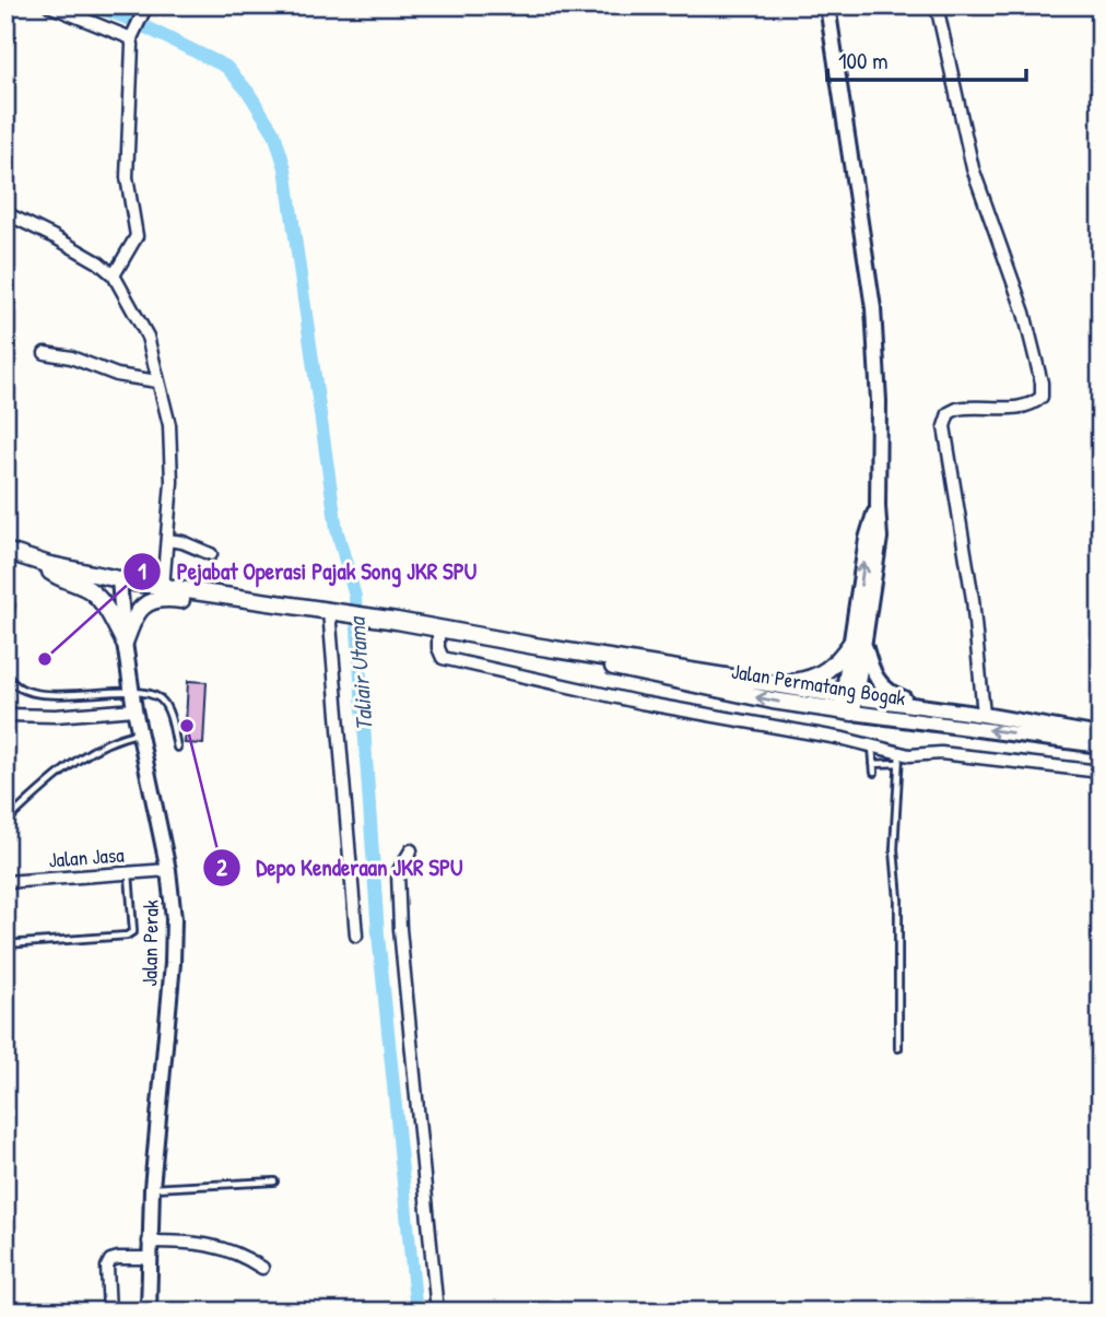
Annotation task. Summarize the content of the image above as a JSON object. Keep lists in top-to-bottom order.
{
  "streets": {
    "main road": ["Jalan Permatang Bogak"],
    "street": ["Jalan Jasa", "Jalan Perak"]
  },
  "crossings": [
    ["Jalan Permatang Bogak", "Jalan Perak"],
    ["Jalan Jasa", "Jalan Perak"]
  ],
  "water": ["Taliair Utama"],
  "places": ["Pejabat Operasi Pajak Song JKR SPU", "Depo Kenderaan JKR SPU"],
  "scale_bar": "100 m"
}
